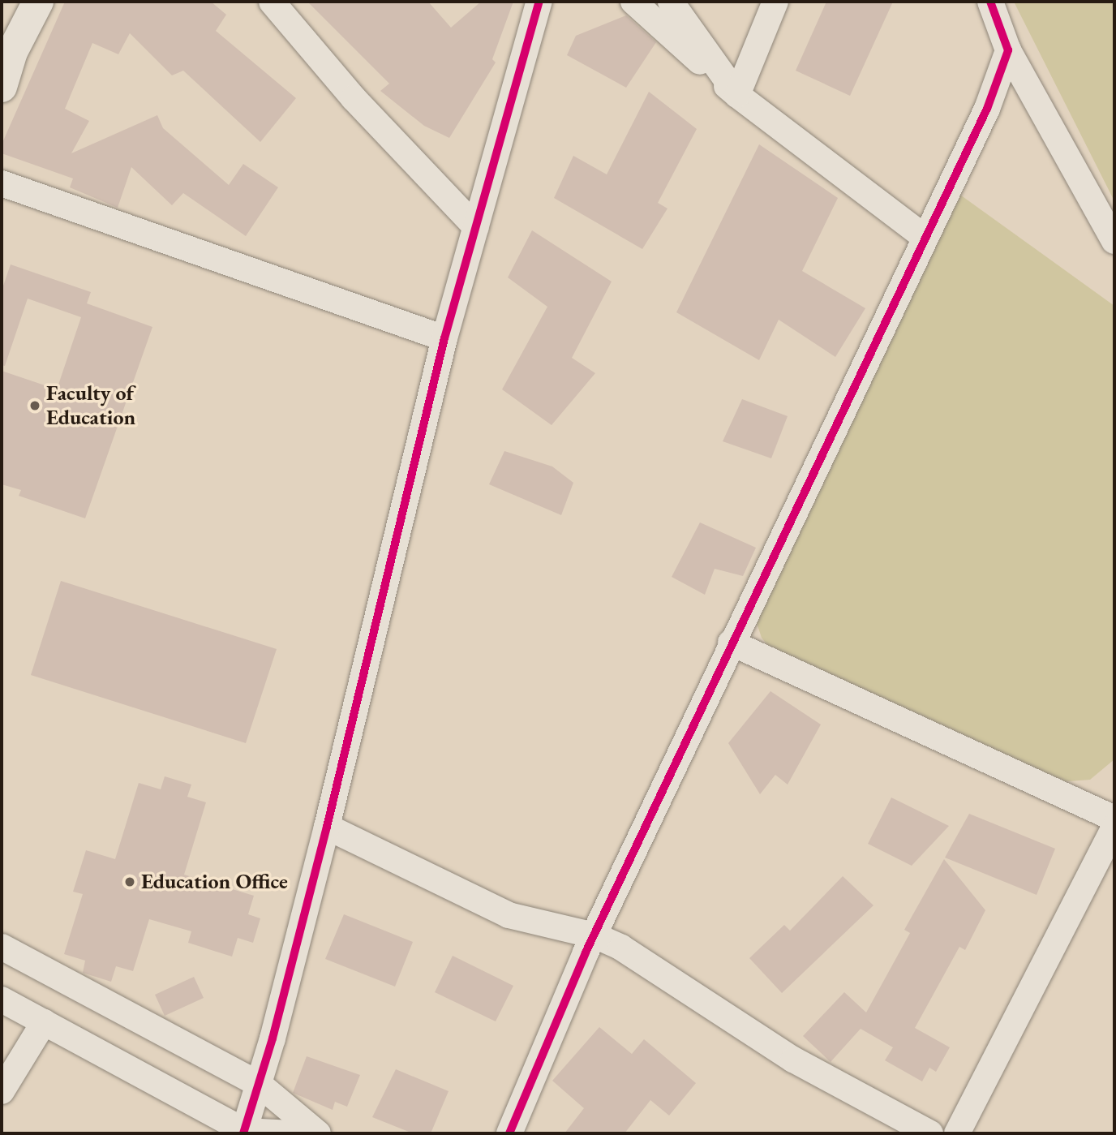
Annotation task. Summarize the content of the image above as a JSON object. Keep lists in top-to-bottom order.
{
  "places": ["Faculty of Education", "Education Office"]
}
